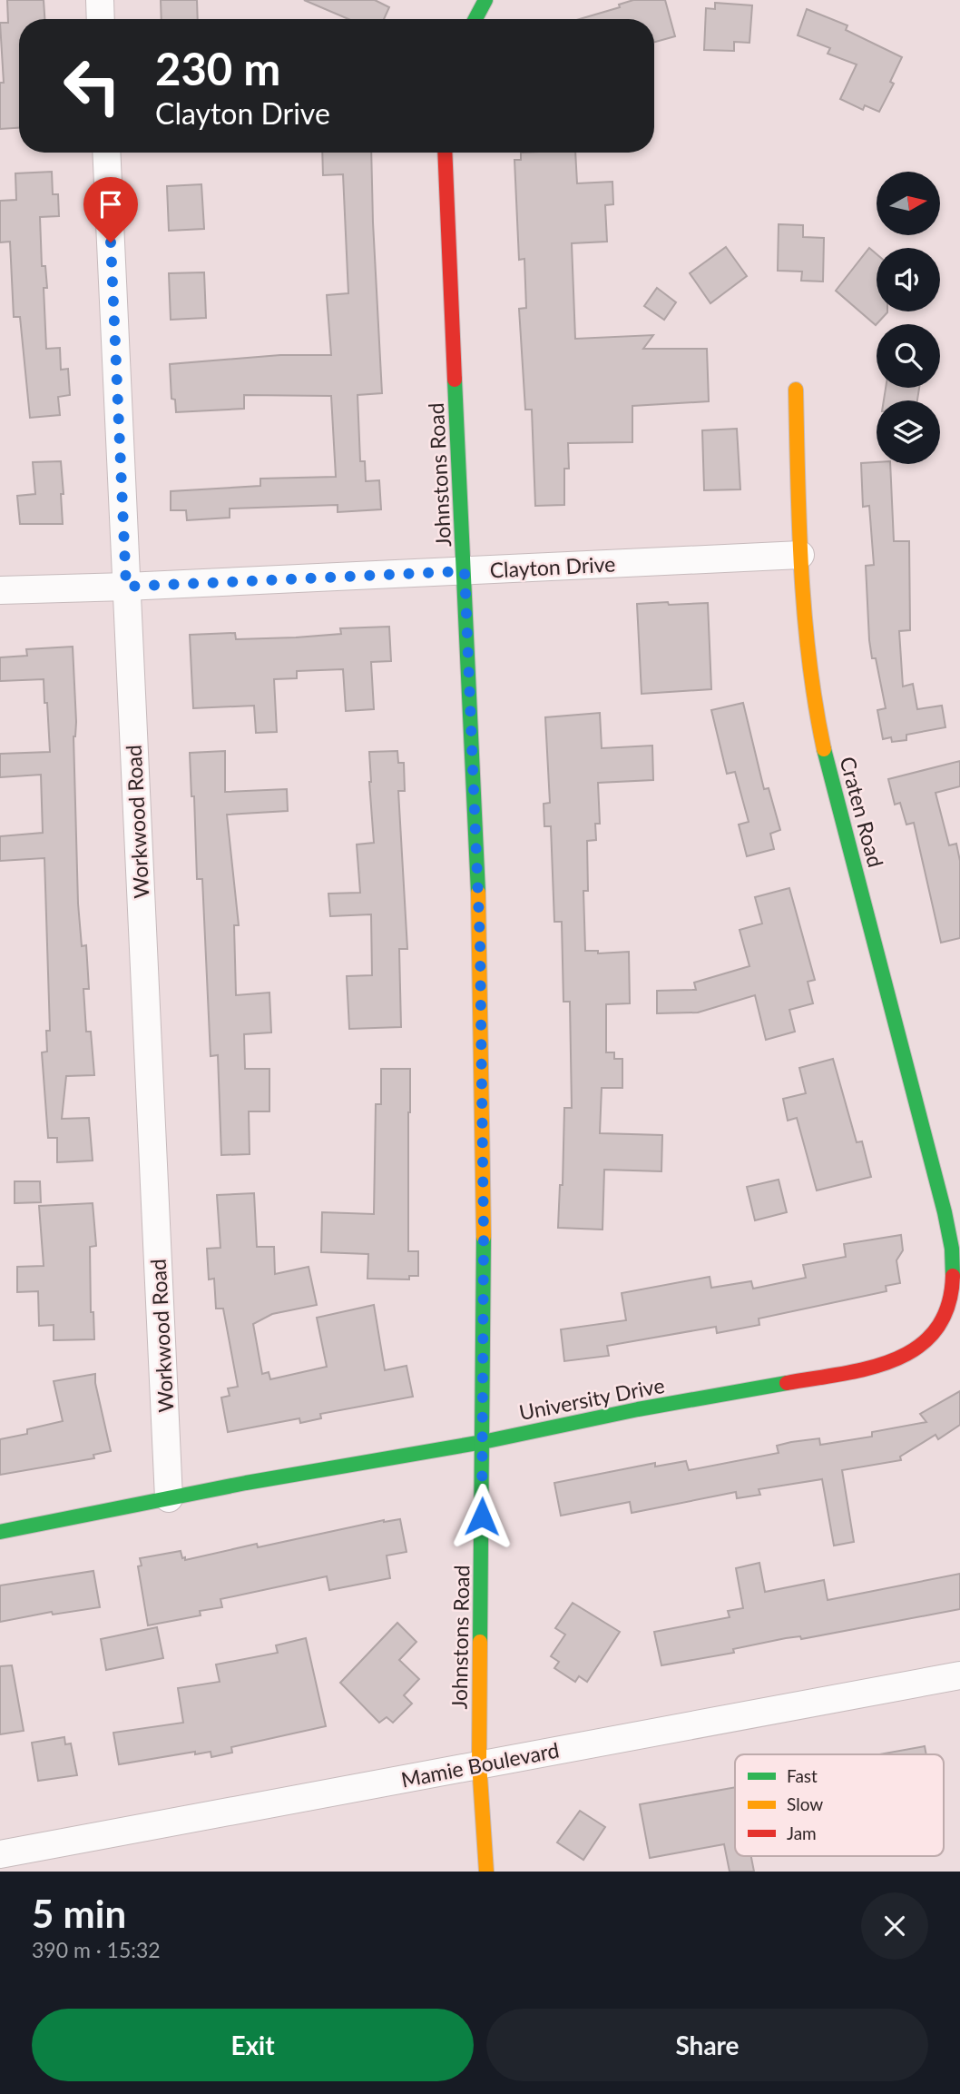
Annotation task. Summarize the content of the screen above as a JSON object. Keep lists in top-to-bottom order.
{
  "streets": {
    "street": [
      "Johnstons Road",
      "Clayton Drive",
      "Craten Road",
      "Workwood Road",
      "University Drive",
      "Mamie Boulevard"
    ]
  },
  "crossings": [
    ["Johnstons Road", "Clayton Drive"],
    ["Johnstons Road", "University Drive"],
    ["Johnstons Road", "Mamie Boulevard"],
    ["Clayton Drive", "Craten Road"],
    ["Clayton Drive", "Workwood Road"],
    ["Craten Road", "University Drive"],
    ["Workwood Road", "University Drive"]
  ],
  "legend": ["Fast", "Slow", "Jam"],
  "north": "right",
  "page": {
    "turn": ["230 m", "Clayton Drive"],
    "heading": ["5 min", "390 m · 15:32"],
    "buttons": ["Exit", "Share"]
  }
}
